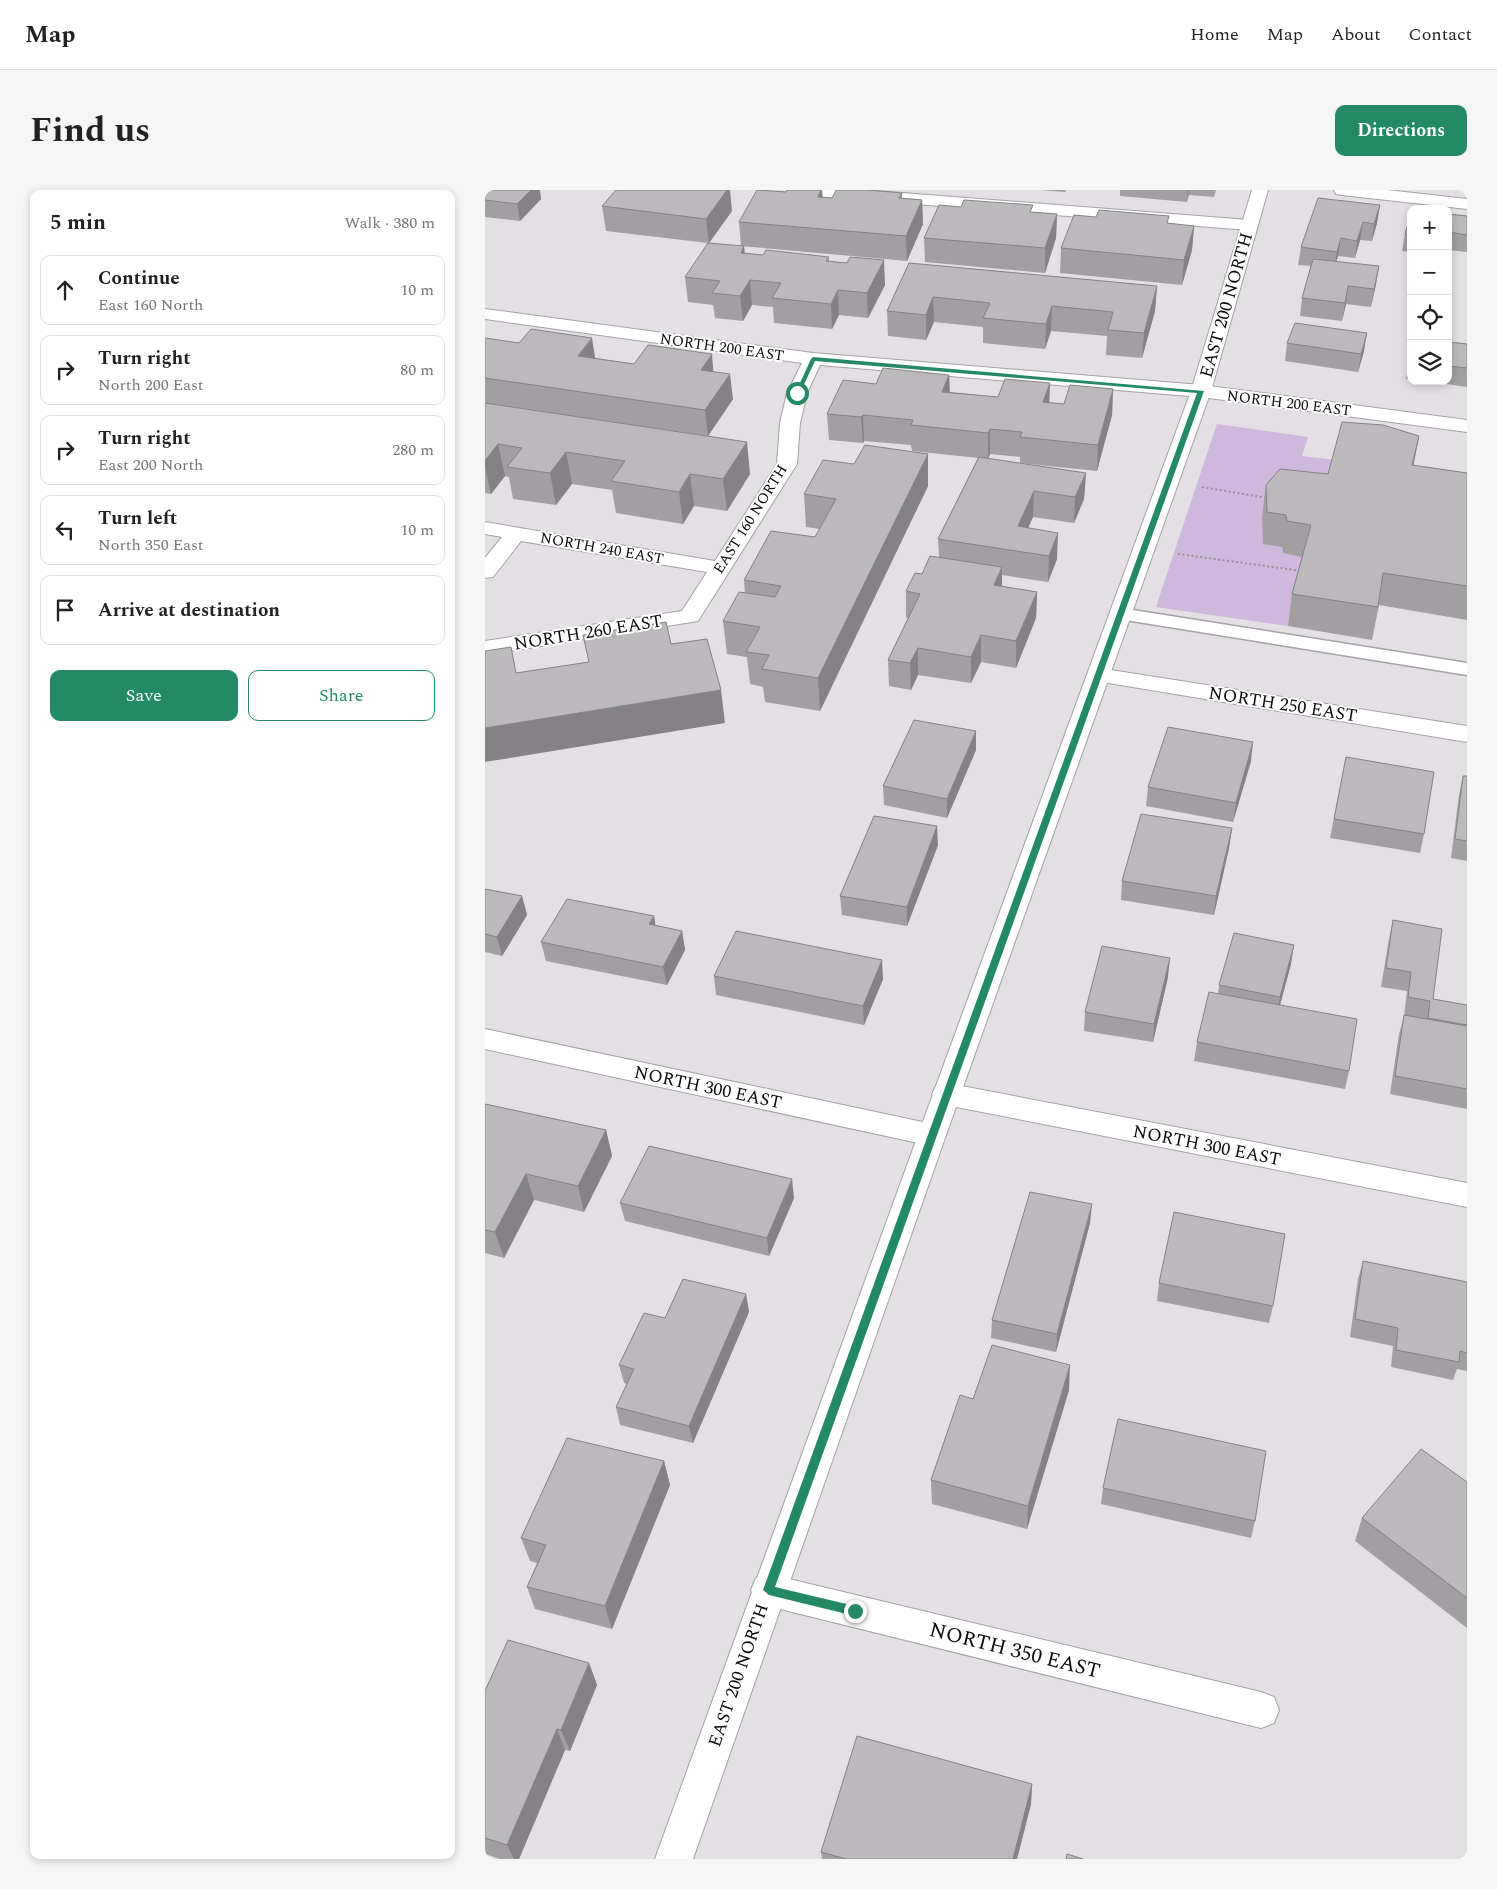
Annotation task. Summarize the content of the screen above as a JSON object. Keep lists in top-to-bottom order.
{
  "streets": {
    "street": [
      "EAST 200 NORTH",
      "NORTH 200 EAST",
      "EAST 160 NORTH",
      "NORTH 240 EAST",
      "NORTH 260 EAST",
      "NORTH 250 EAST",
      "NORTH 300 EAST",
      "NORTH 350 EAST"
    ]
  },
  "crossings": [
    ["EAST 200 NORTH", "NORTH 200 EAST"],
    ["EAST 200 NORTH", "NORTH 250 EAST"],
    ["EAST 200 NORTH", "NORTH 300 EAST"],
    ["EAST 200 NORTH", "NORTH 350 EAST"],
    ["NORTH 200 EAST", "EAST 160 NORTH"],
    ["EAST 160 NORTH", "NORTH 240 EAST"],
    ["EAST 160 NORTH", "NORTH 260 EAST"]
  ],
  "page": {
    "header": "Map",
    "nav": [
      "Home",
      "Map",
      "About",
      "Contact"
    ],
    "title": "Find us",
    "buttons": [
      "Directions",
      ["Save", "Share"]
    ],
    "heading": ["5 min", "Walk · 380 m"],
    "map_buttons": ["+", "−"],
    "list": [
      ["Continue", "East 160 North", "10 m"],
      ["Turn right", "North 200 East", "80 m"],
      ["Turn right", "East 200 North", "280 m"],
      ["Turn left", "North 350 East", "10 m"],
      "Arrive at destination"
    ]
  }
}
